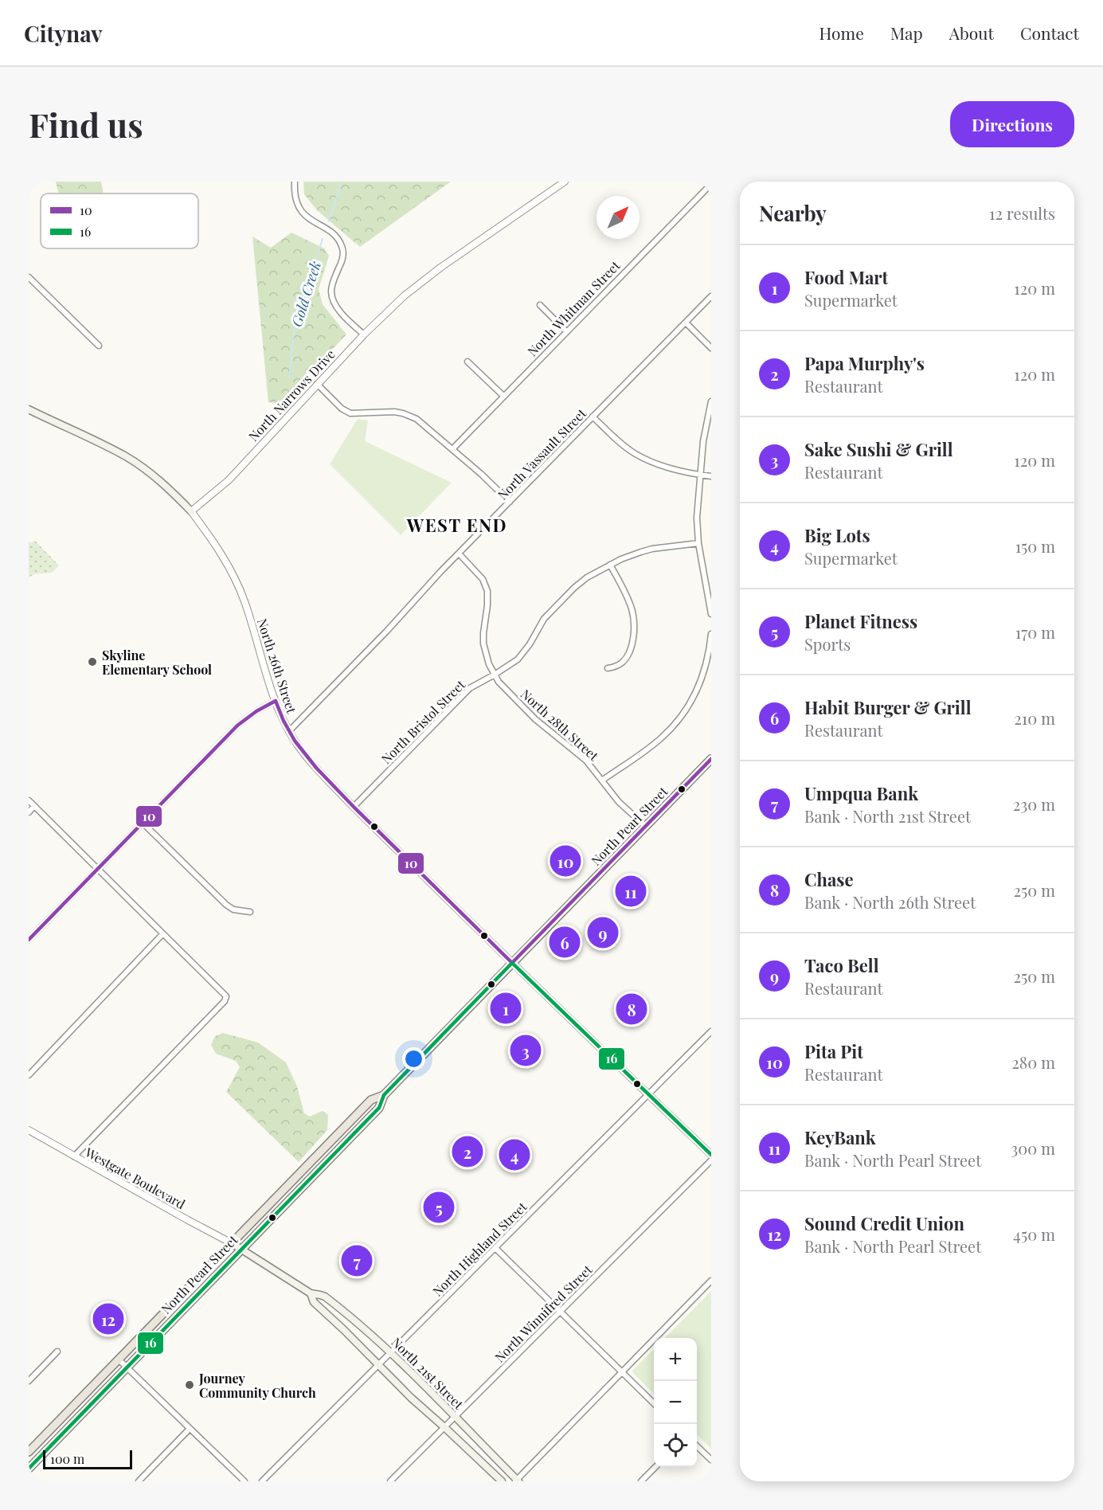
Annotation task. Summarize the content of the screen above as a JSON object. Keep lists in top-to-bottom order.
{
  "streets": {
    "main road": ["North Pearl Street", "North 21st Street"],
    "street": [
      "North Whitman Street",
      "North Narrows Drive",
      "North Vassault Street",
      "North 26th Street",
      "North Bristol Street",
      "North 28th Street",
      "Westgate Boulevard",
      "North Highland Street",
      "North Winnifred Street"
    ]
  },
  "crossings": [
    ["North Narrows Drive", "North 26th Street"],
    ["North Vassault Street", "North 26th Street"],
    ["North Vassault Street", "North 28th Street"],
    ["North 26th Street", "North Bristol Street"],
    ["North 26th Street", "North Pearl Street"],
    ["North 26th Street", "North Highland Street"],
    ["North Bristol Street", "North 28th Street"],
    ["North 28th Street", "North Pearl Street"],
    ["North Pearl Street", "Westgate Boulevard"],
    ["North Pearl Street", "North 21st Street"],
    ["Westgate Boulevard", "North 21st Street"],
    ["North Highland Street", "North 21st Street"],
    ["North Winnifred Street", "North 21st Street"]
  ],
  "districts": ["WEST END"],
  "water": ["Gold Creek"],
  "places": ["Skyline Elementary School", "Journey Community Church"],
  "lines": ["transit line 10", "transit line 16"],
  "legend": ["10", "16"],
  "scale_bar": "100 m",
  "north": "top right",
  "page": {
    "header": "Citynav",
    "nav": [
      "Home",
      "Map",
      "About",
      "Contact"
    ],
    "buttons": "Directions",
    "title": "Find us",
    "heading": ["Nearby", "12 results"],
    "list": [
      {
        "mark": "1",
        "name": "Food Mart",
        "note": "Supermarket",
        "value": "120 m"
      },
      {
        "mark": "2",
        "name": "Papa Murphy's",
        "note": "Restaurant",
        "value": "120 m"
      },
      {
        "mark": "3",
        "name": "Sake Sushi & Grill",
        "note": "Restaurant",
        "value": "120 m"
      },
      {
        "mark": "4",
        "name": "Big Lots",
        "note": "Supermarket",
        "value": "150 m"
      },
      {
        "mark": "5",
        "name": "Planet Fitness",
        "note": "Sports",
        "value": "170 m"
      },
      {
        "mark": "6",
        "name": "Habit Burger & Grill",
        "note": "Restaurant",
        "value": "210 m"
      },
      {
        "mark": "7",
        "name": "Umpqua Bank",
        "note": "Bank · North 21st Street",
        "value": "230 m"
      },
      {
        "mark": "8",
        "name": "Chase",
        "note": "Bank · North 26th Street",
        "value": "250 m"
      },
      {
        "mark": "9",
        "name": "Taco Bell",
        "note": "Restaurant",
        "value": "250 m"
      },
      {
        "mark": "10",
        "name": "Pita Pit",
        "note": "Restaurant",
        "value": "280 m"
      },
      {
        "mark": "11",
        "name": "KeyBank",
        "note": "Bank · North Pearl Street",
        "value": "300 m"
      },
      {
        "mark": "12",
        "name": "Sound Credit Union",
        "note": "Bank · North Pearl Street",
        "value": "450 m"
      }
    ],
    "pins": [
      "10",
      "11",
      "9",
      "6",
      "1",
      "8",
      "3",
      "2",
      "4",
      "5",
      "7",
      "12"
    ],
    "map_buttons": ["+", "−"],
    "scale": "100 m"
  }
}
